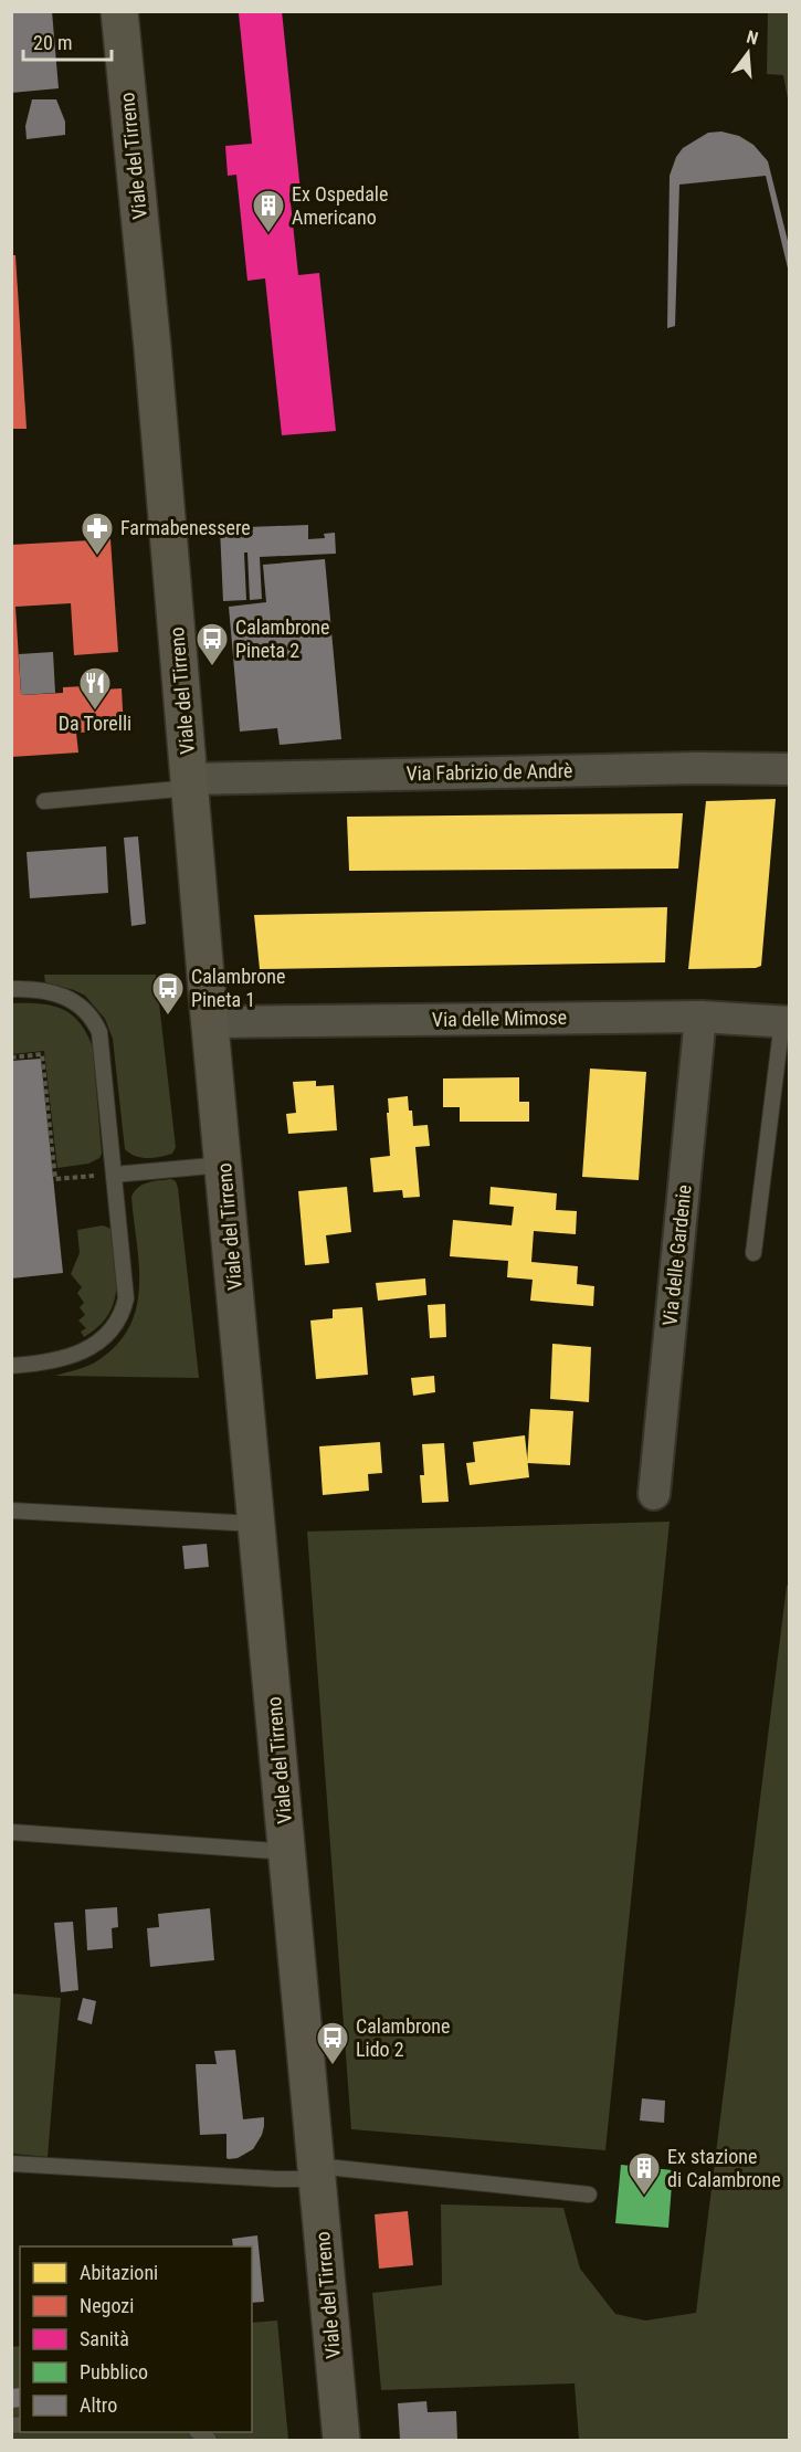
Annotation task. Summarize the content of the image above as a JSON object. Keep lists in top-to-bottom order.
{
  "streets": {
    "main road": ["Viale del Tirreno"],
    "street": ["Via Fabrizio de Andrè", "Via delle Mimose", "Via delle Gardenie"]
  },
  "crossings": [
    ["Viale del Tirreno", "Via Fabrizio de Andrè"],
    ["Viale del Tirreno", "Via delle Mimose"],
    ["Via delle Mimose", "Via delle Gardenie"]
  ],
  "places": {
    "building": ["Ex Ospedale Americano", "Ex stazione di Calambrone"],
    "pharmacy": ["Farmabenessere"],
    "bus stop": ["Calambrone Pineta 2", "Calambrone Pineta 1", "Calambrone Lido 2"],
    "restaurant": ["Da Torelli"]
  },
  "legend": [
    "Abitazioni",
    "Negozi",
    "Sanità",
    "Pubblico",
    "Altro"
  ],
  "scale_bar": "20 m",
  "north": "top"
}
